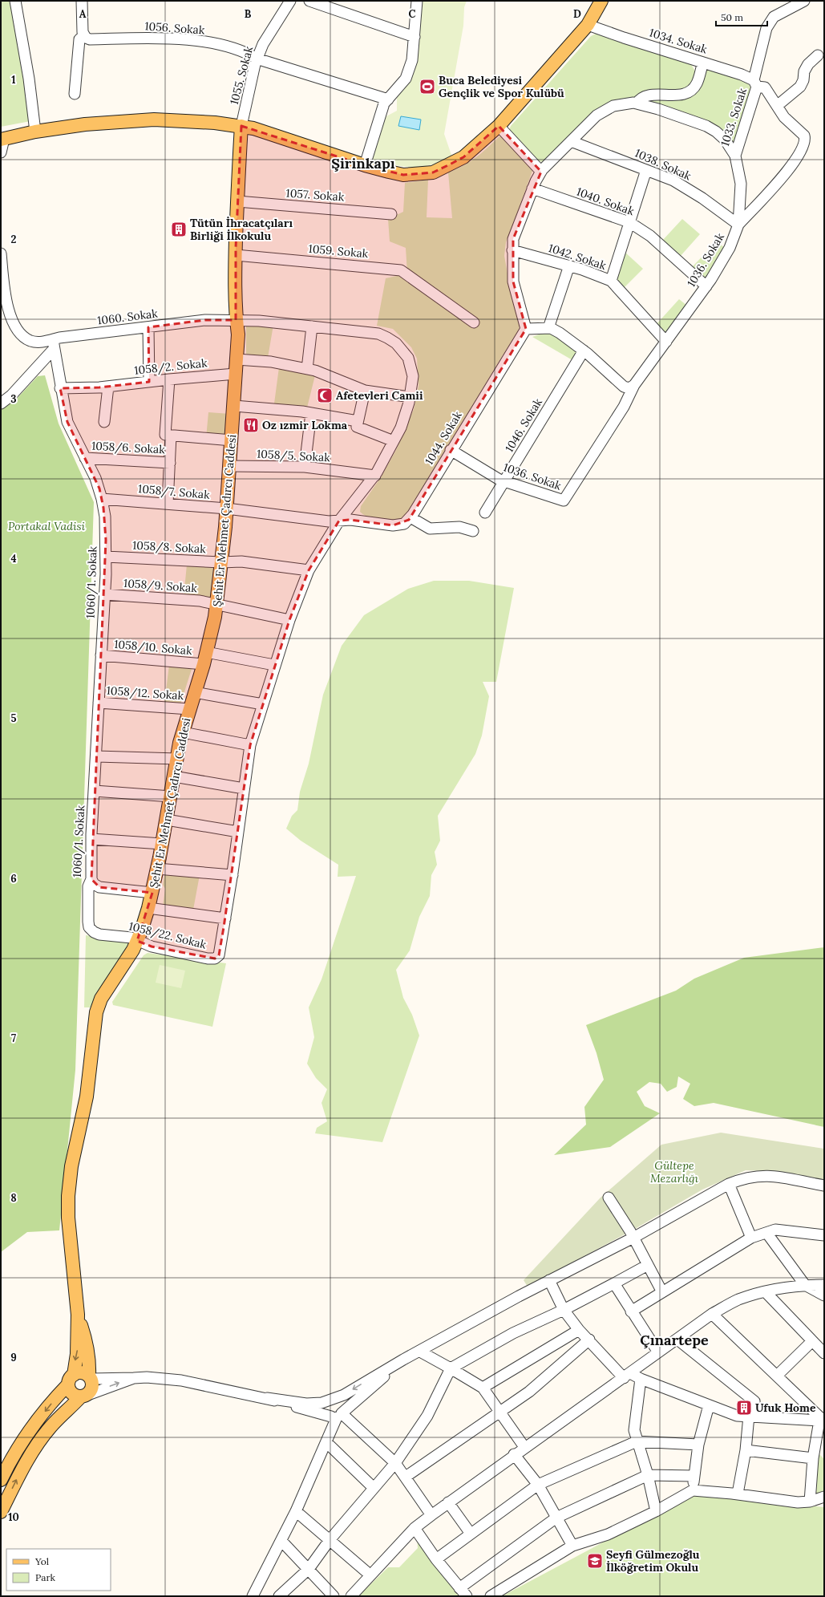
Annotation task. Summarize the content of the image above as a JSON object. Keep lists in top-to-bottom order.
{
  "streets": {
    "main road": ["Şehit Er Mehmet Çadırcı Caddesi"],
    "street": [
      "1056. Sokak",
      "1034. Sokak",
      "1055. Sokak",
      "1033. Sokak",
      "1038. Sokak",
      "1057. Sokak",
      "1040. Sokak",
      "1059. Sokak",
      "1042. Sokak",
      "1036. Sokak",
      "1060. Sokak",
      "1058/2. Sokak",
      "1046. Sokak",
      "1044. Sokak",
      "1058/6. Sokak",
      "1058/5. Sokak",
      "1058/7. Sokak",
      "1058/8. Sokak",
      "1060/1. Sokak",
      "1058/9. Sokak",
      "1058/10. Sokak",
      "1058/12. Sokak",
      "1058/22. Sokak"
    ]
  },
  "crossings": [
    ["1056. Sokak", "1055. Sokak"],
    ["1034. Sokak", "1033. Sokak"],
    ["1055. Sokak", "Şehit Er Mehmet Çadırcı Caddesi"],
    ["1033. Sokak", "1036. Sokak"],
    ["1038. Sokak", "1036. Sokak"],
    ["1057. Sokak", "Şehit Er Mehmet Çadırcı Caddesi"],
    ["1040. Sokak", "1036. Sokak"],
    ["1059. Sokak", "Şehit Er Mehmet Çadırcı Caddesi"],
    ["1042. Sokak", "1036. Sokak"],
    ["1036. Sokak", "1046. Sokak"],
    ["1036. Sokak", "1044. Sokak"],
    ["1060. Sokak", "1044. Sokak"],
    ["1060. Sokak", "1058/5. Sokak"],
    ["1060. Sokak", "1058/7. Sokak"],
    ["1060. Sokak", "Şehit Er Mehmet Çadırcı Caddesi"],
    ["1060. Sokak", "1058/8. Sokak"],
    ["1060. Sokak", "1060/1. Sokak"],
    ["1060. Sokak", "1058/9. Sokak"],
    ["1060. Sokak", "1058/10. Sokak"],
    ["1060. Sokak", "1058/22. Sokak"],
    ["1058/2. Sokak", "Şehit Er Mehmet Çadırcı Caddesi"],
    ["1058/2. Sokak", "1060/1. Sokak"],
    ["1044. Sokak", "1058/7. Sokak"],
    ["1058/6. Sokak", "1060/1. Sokak"],
    ["1058/5. Sokak", "Şehit Er Mehmet Çadırcı Caddesi"],
    ["1058/7. Sokak", "Şehit Er Mehmet Çadırcı Caddesi"],
    ["1058/7. Sokak", "1060/1. Sokak"],
    ["Şehit Er Mehmet Çadırcı Caddesi", "1058/8. Sokak"],
    ["Şehit Er Mehmet Çadırcı Caddesi", "1058/9. Sokak"],
    ["Şehit Er Mehmet Çadırcı Caddesi", "1058/10. Sokak"],
    ["Şehit Er Mehmet Çadırcı Caddesi", "1058/12. Sokak"],
    ["Şehit Er Mehmet Çadırcı Caddesi", "1058/22. Sokak"],
    ["1058/8. Sokak", "1060/1. Sokak"],
    ["1060/1. Sokak", "1058/9. Sokak"],
    ["1060/1. Sokak", "1058/10. Sokak"],
    ["1060/1. Sokak", "1058/12. Sokak"],
    ["1060/1. Sokak", "1058/22. Sokak"]
  ],
  "districts": ["Şirinkapı", "Çınartepe"],
  "parks": ["Portakal Vadisi", "Gültepe Mezarlığı"],
  "places": {
    "sports": ["Buca Belediyesi Gençlik ve Spor Kulübü"],
    "building": ["Tütün İhracatçıları Birliği İlkokulu", "Ufuk Home"],
    "mosque": ["Afetevleri Camii"],
    "restaurant": ["Oz ızmir Lokma"],
    "school or university": ["Seyfi Gülmezoğlu İlköğretim Okulu"]
  },
  "legend": ["Yol", "Park"],
  "scale_bar": "50 m",
  "grid": {
    "columns": [
      "A",
      "B",
      "C",
      "D"
    ],
    "rows": [
      "1",
      "2",
      "3",
      "4",
      "5",
      "6",
      "7",
      "8",
      "9",
      "10"
    ]
  }
}
